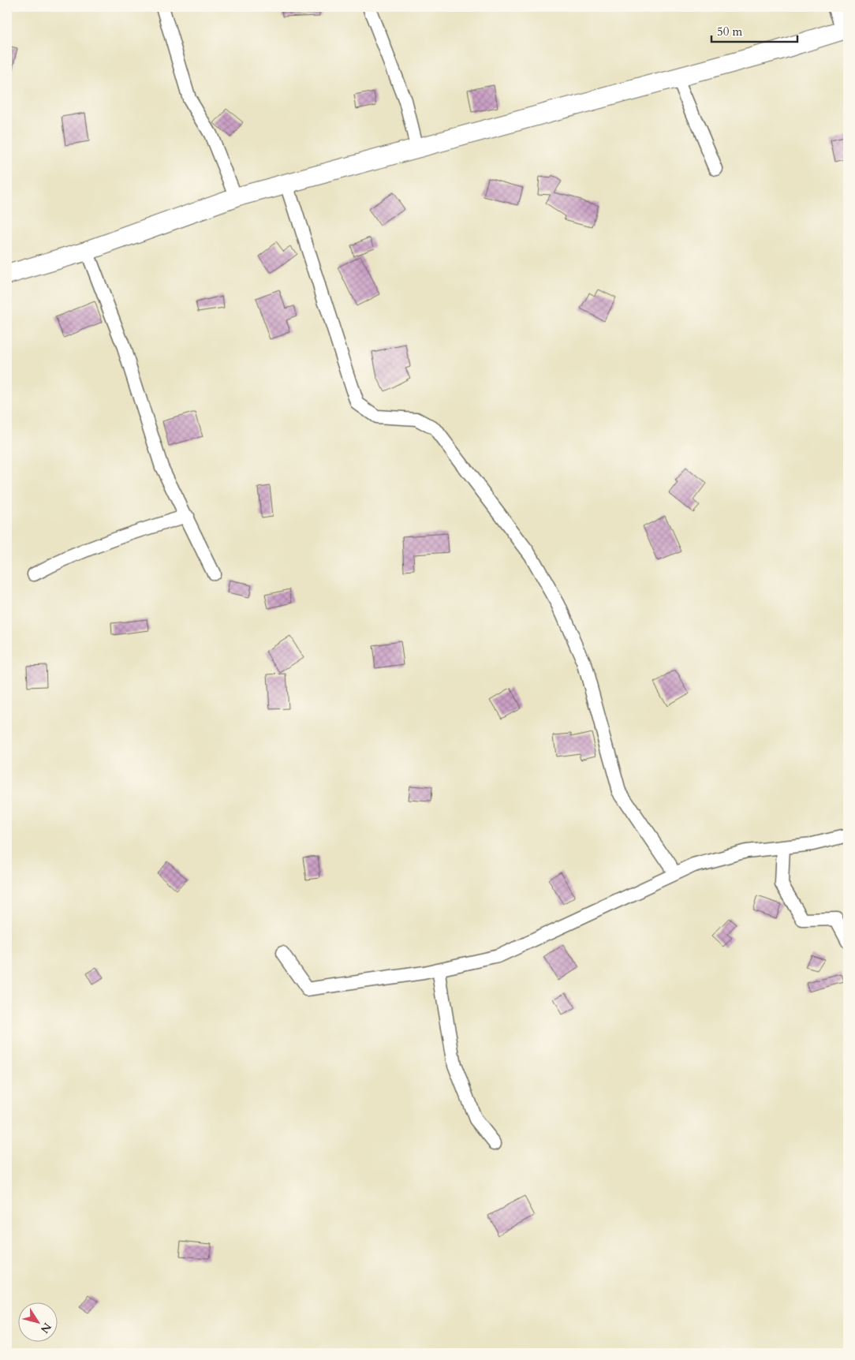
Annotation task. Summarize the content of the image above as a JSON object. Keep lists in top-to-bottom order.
{
  "scale_bar": "50 m",
  "north": "bottom right"
}
